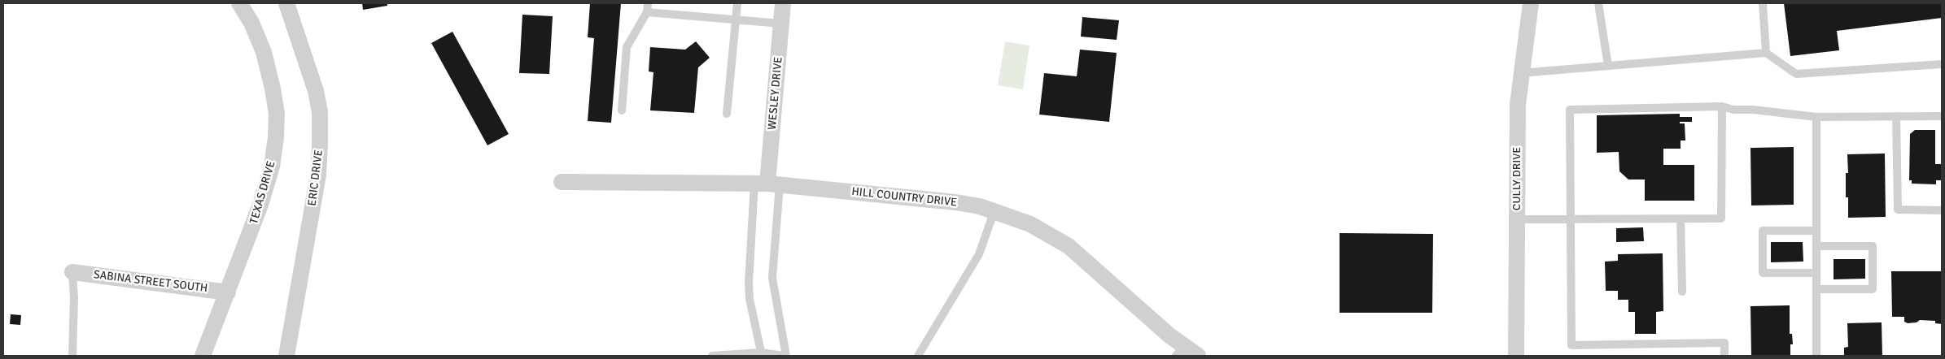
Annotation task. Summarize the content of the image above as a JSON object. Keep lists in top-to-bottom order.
{
  "streets": {
    "street": [
      "WESLEY DRIVE",
      "ERIC DRIVE",
      "CULLY DRIVE",
      "TEXAS DRIVE",
      "HILL COUNTRY DRIVE",
      "SABINA STREET SOUTH"
    ]
  },
  "crossings": [
    ["WESLEY DRIVE", "HILL COUNTRY DRIVE"],
    ["TEXAS DRIVE", "SABINA STREET SOUTH"]
  ]
}
